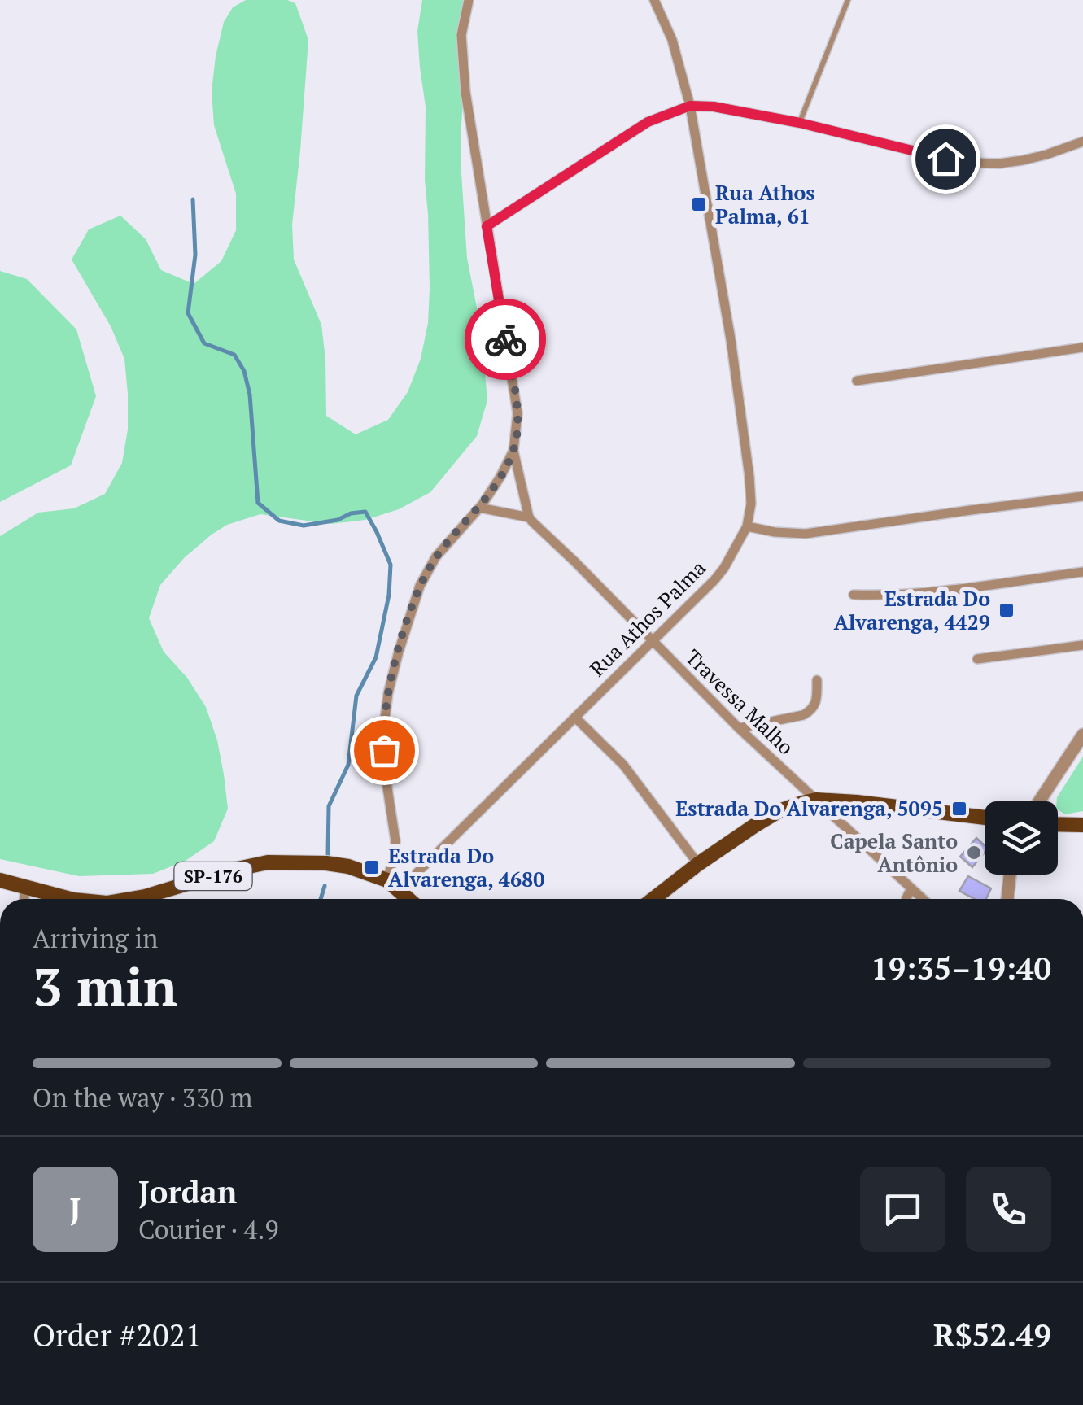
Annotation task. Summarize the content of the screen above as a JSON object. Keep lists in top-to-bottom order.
{
  "streets": {
    "main road": ["SP-176"],
    "street": ["Rua Athos Palma", "Travessa Malho"]
  },
  "crossings": [
    ["Rua Athos Palma", "Travessa Malho"],
    ["Rua Athos Palma", "SP-176"]
  ],
  "places": {
    "transit": [
      "Rua Athos Palma, 61",
      "Estrada Do Alvarenga, 4429",
      "Estrada Do Alvarenga, 5095",
      "Estrada Do Alvarenga, 4680"
    ],
    "other": ["Capela Santo Antônio"]
  },
  "page": {
    "heading": ["3 min", "Arriving in", "19:35–19:40"],
    "panel": [
      "Jordan",
      "Courier · 4.9",
      "Order #2021",
      "R$52.49"
    ],
    "bar": "On the way · 330 m",
    "round": "J"
  }
}
